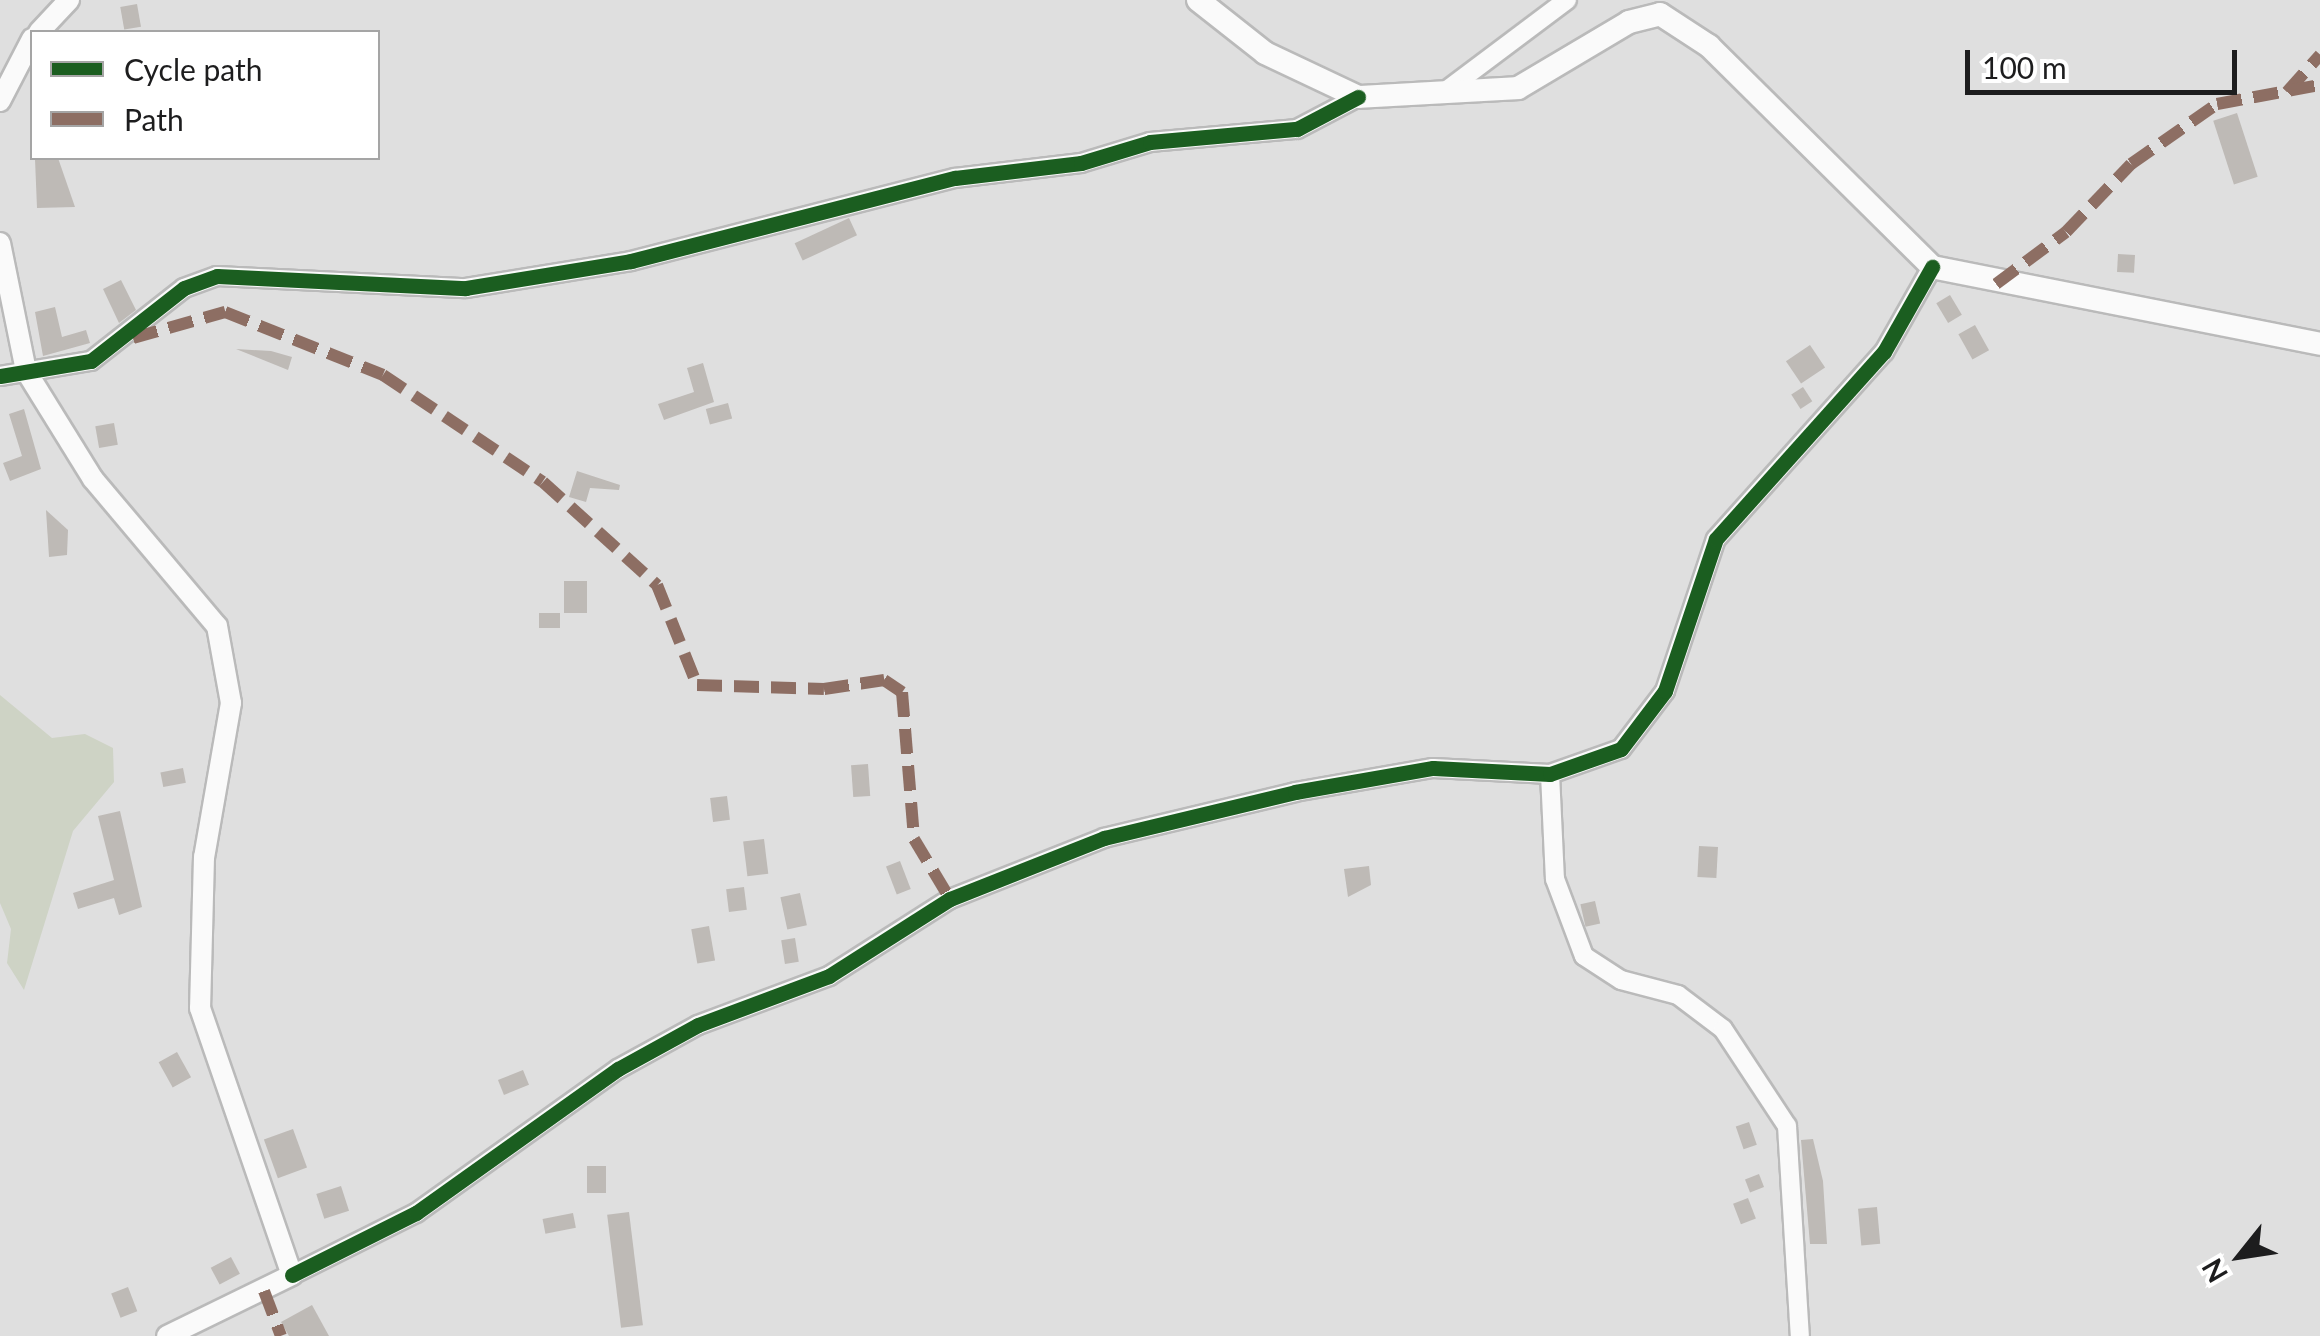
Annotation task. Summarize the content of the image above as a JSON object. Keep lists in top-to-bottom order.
{
  "legend": ["Cycle path", "Path"],
  "scale_bar": "100 m",
  "north": "bottom left"
}
